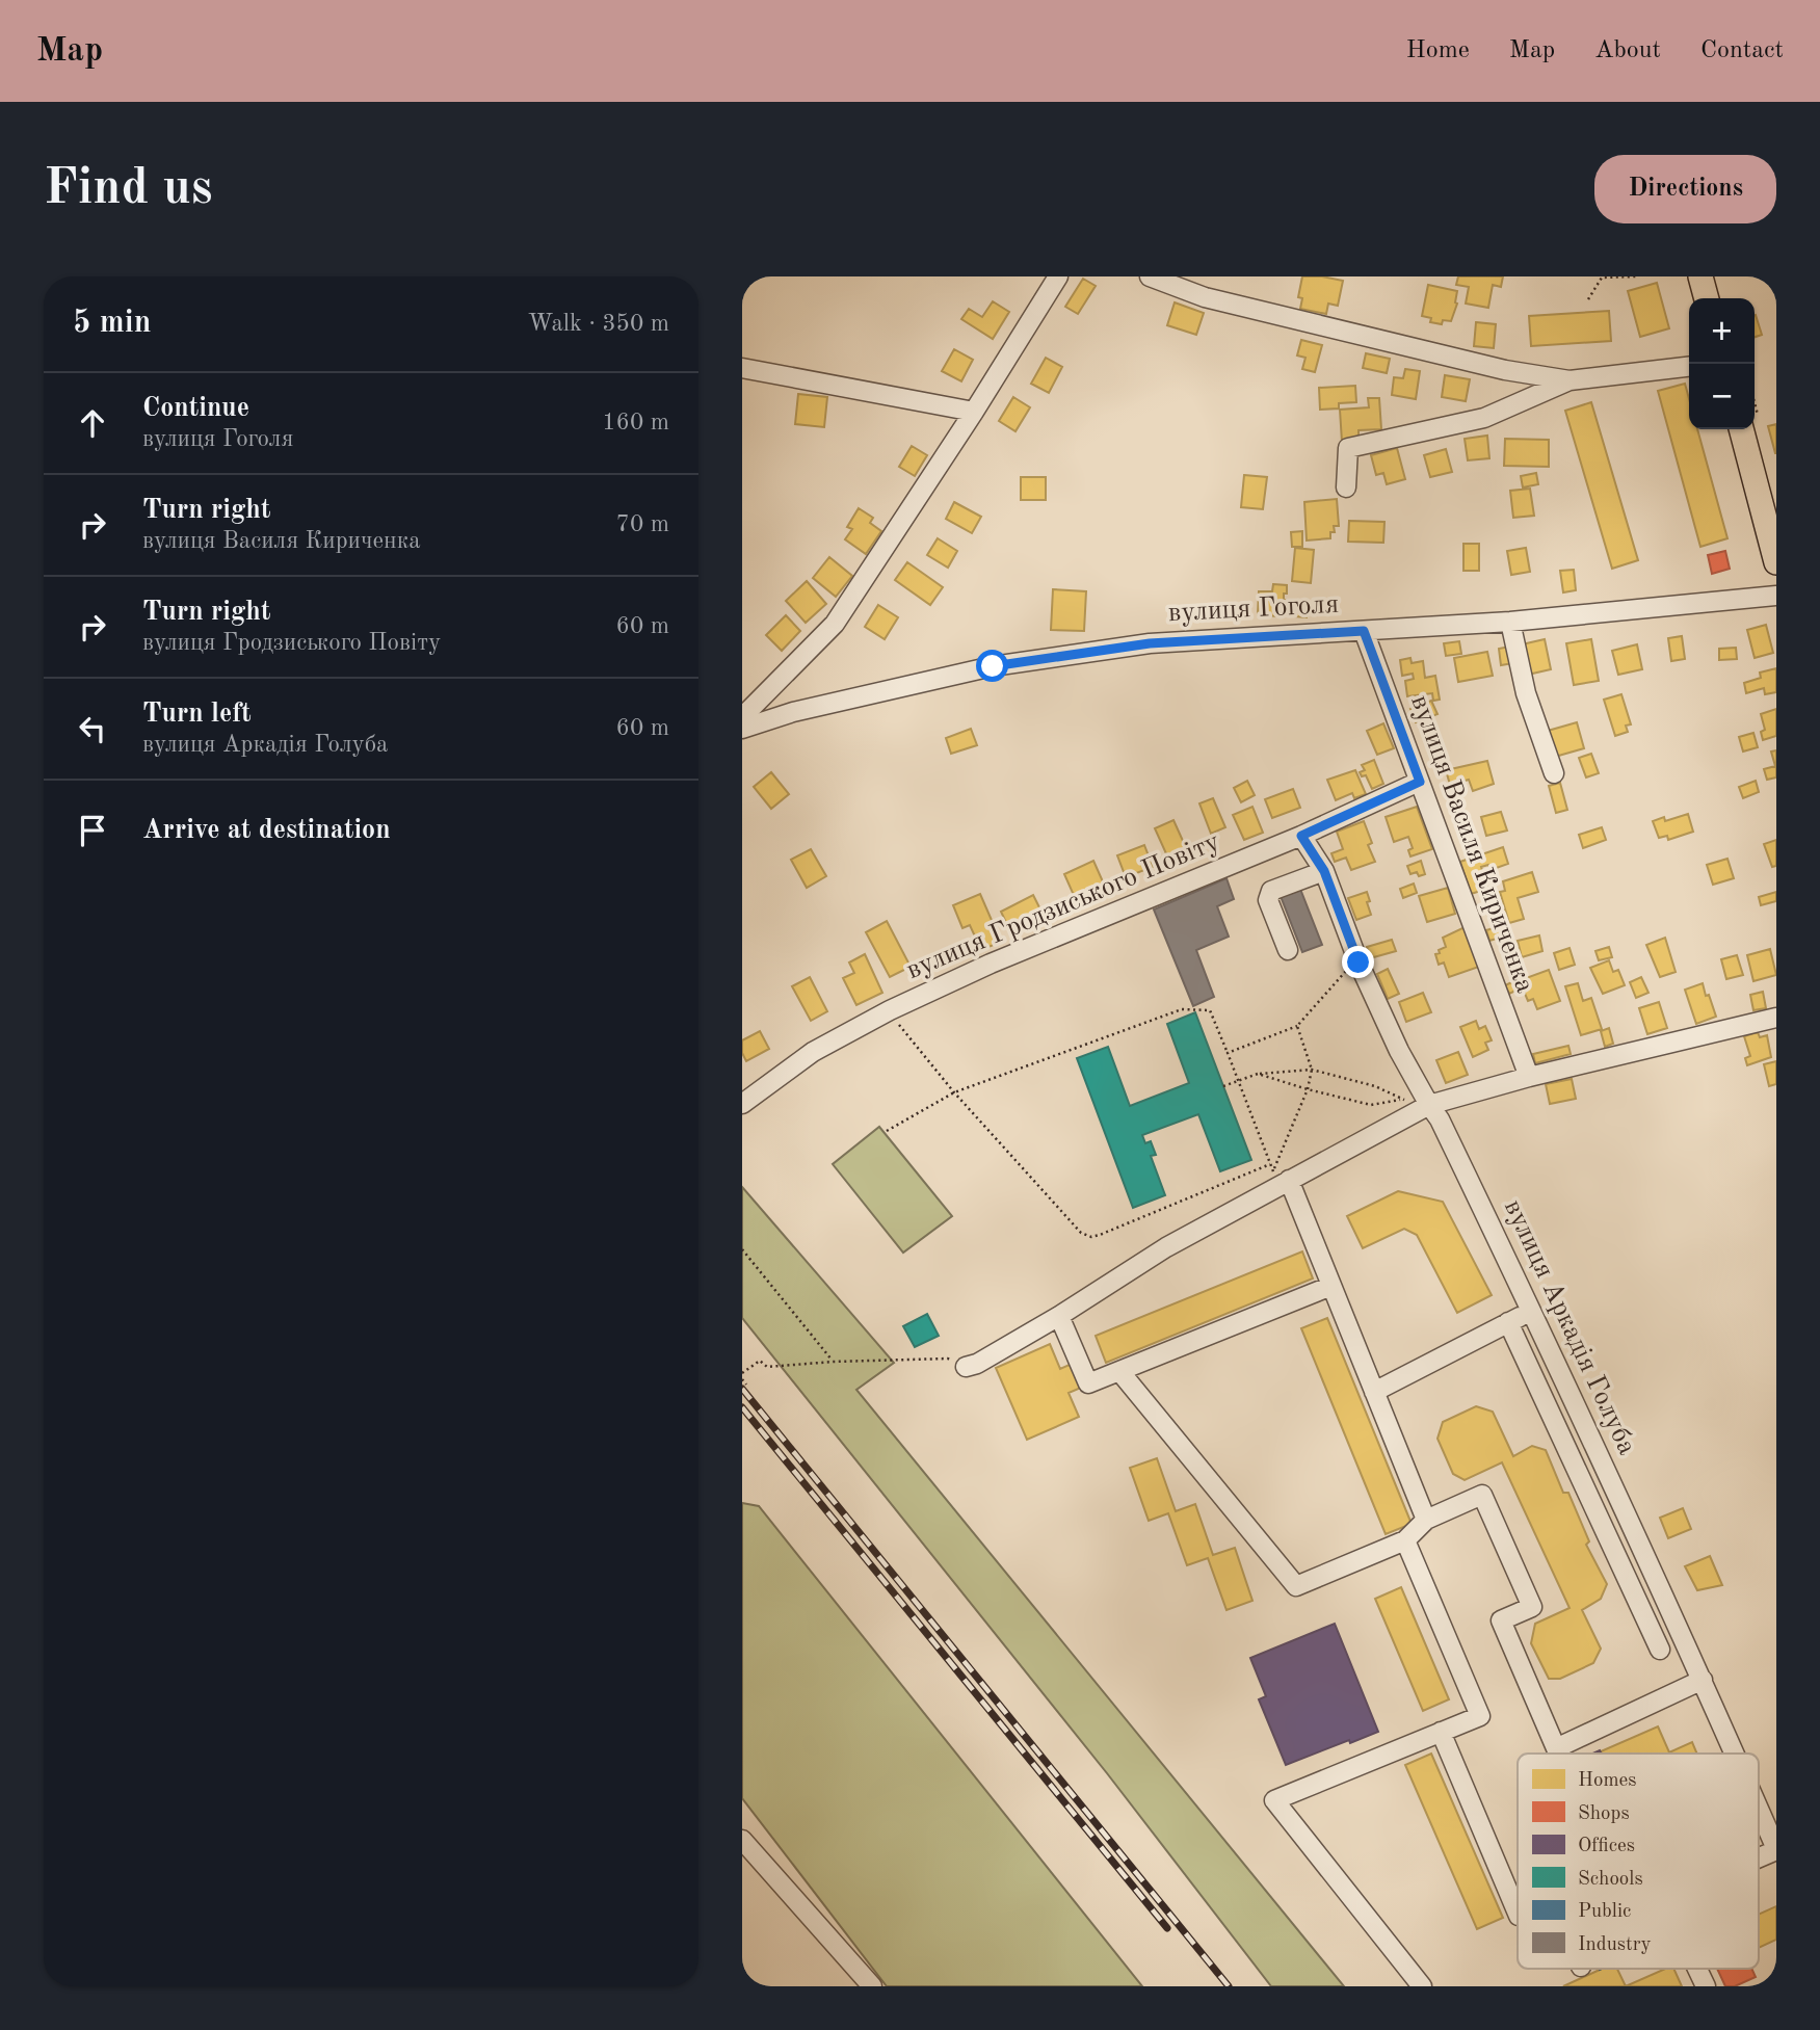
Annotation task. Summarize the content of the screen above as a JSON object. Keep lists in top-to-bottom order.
{
  "streets": {
    "street": [
      "вулиця Гоголя",
      "вулиця Василя Кириченка",
      "вулиця Гродзиського Повіту",
      "вулиця Аркадія Голуба"
    ]
  },
  "crossings": [
    ["вулиця Гоголя", "вулиця Василя Кириченка"],
    ["вулиця Василя Кириченка", "вулиця Гродзиського Повіту"],
    ["вулиця Гродзиського Повіту", "вулиця Аркадія Голуба"]
  ],
  "legend": [
    "Homes",
    "Shops",
    "Offices",
    "Schools",
    "Public",
    "Industry"
  ],
  "page": {
    "header": "Map",
    "nav": [
      "Home",
      "Map",
      "About",
      "Contact"
    ],
    "buttons": "Directions",
    "title": "Find us",
    "heading": ["5 min", "Walk · 350 m"],
    "map_buttons": ["+", "−"],
    "list": [
      ["Continue", "вулиця Гоголя", "160 m"],
      ["Turn right", "вулиця Василя Кириченка", "70 m"],
      ["Turn right", "вулиця Гродзиського Повіту", "60 m"],
      ["Turn left", "вулиця Аркадія Голуба", "60 m"],
      "Arrive at destination"
    ]
  }
}
